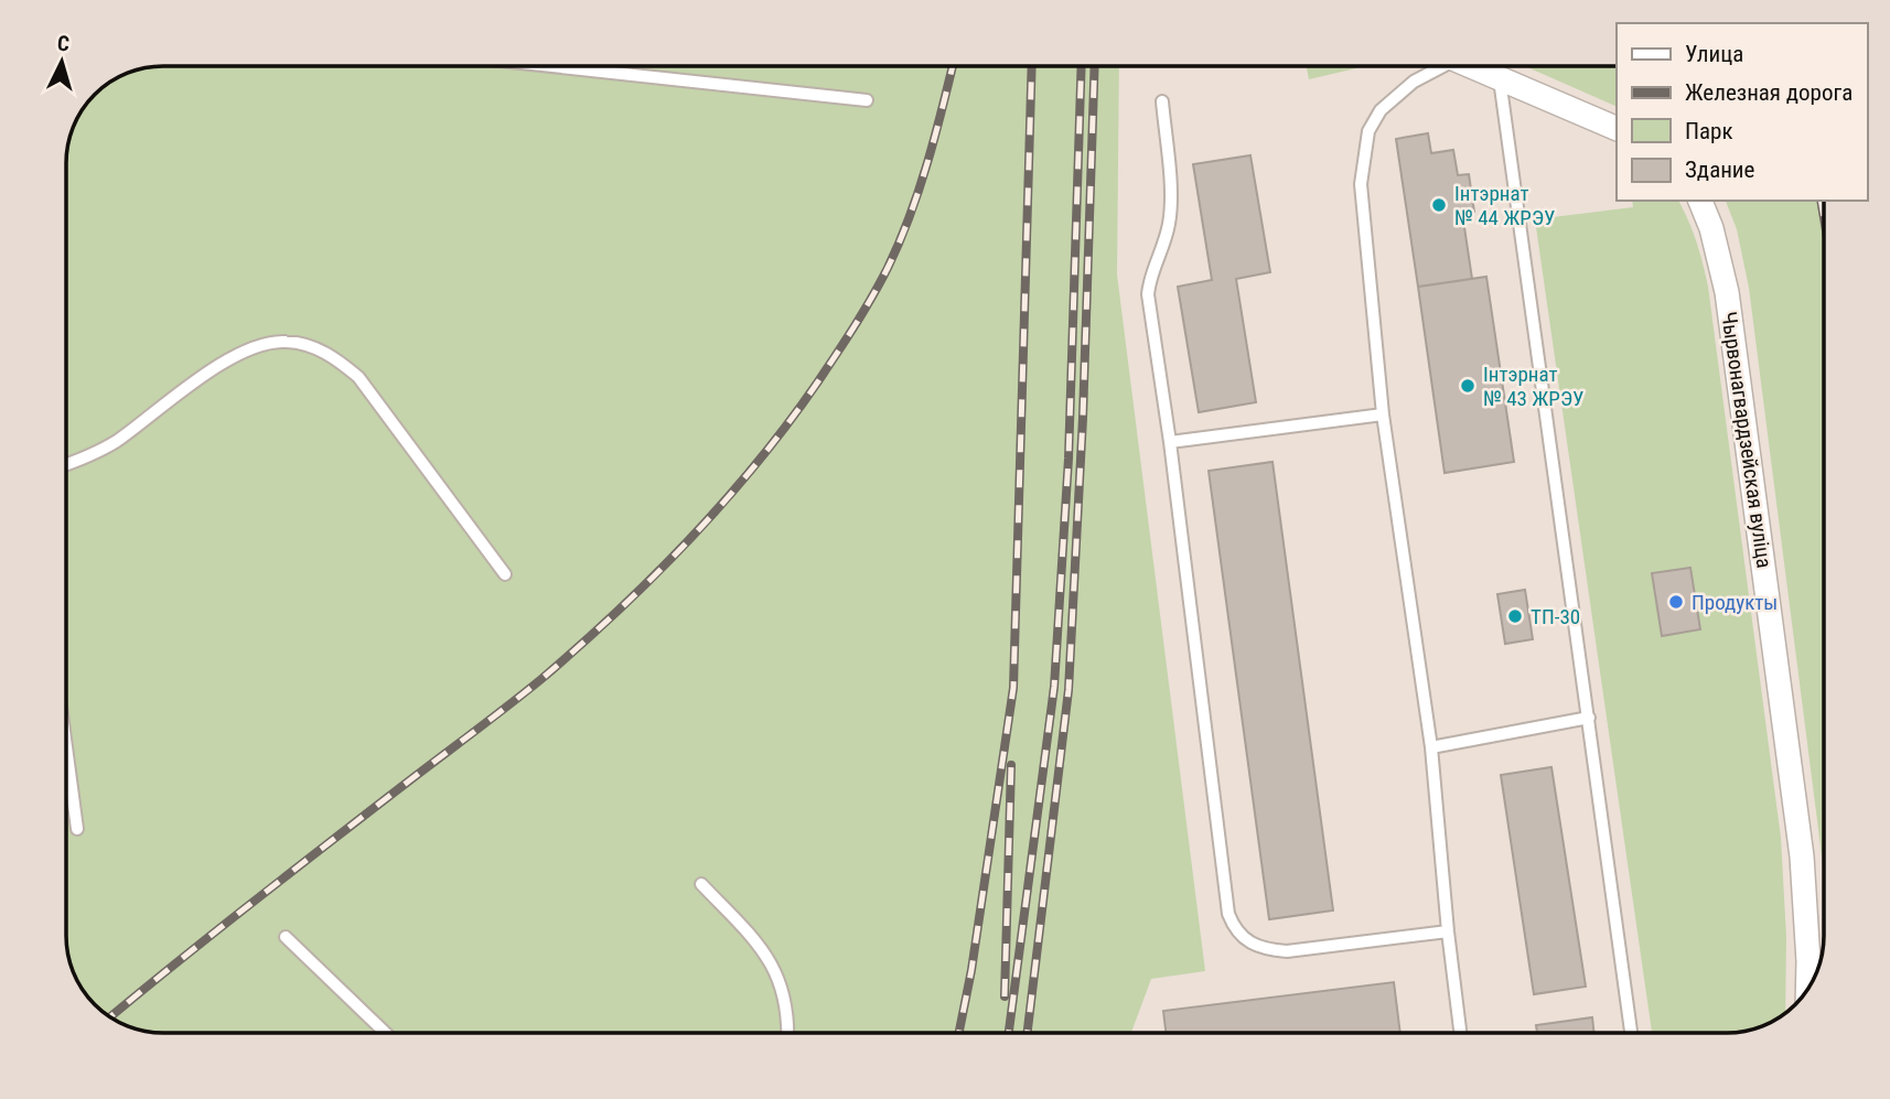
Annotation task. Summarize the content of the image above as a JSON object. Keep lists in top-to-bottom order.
{
  "streets": {
    "street": ["Чырвонагвардзейская вуліца"]
  },
  "places": [
    "Інтэрнат № 44 ЖРЭУ",
    "Інтэрнат № 43 ЖРЭУ",
    "Продукты",
    "ТП-30"
  ],
  "legend": [
    "Улица",
    "Железная дорога",
    "Парк",
    "Здание"
  ],
  "north": "top"
}
